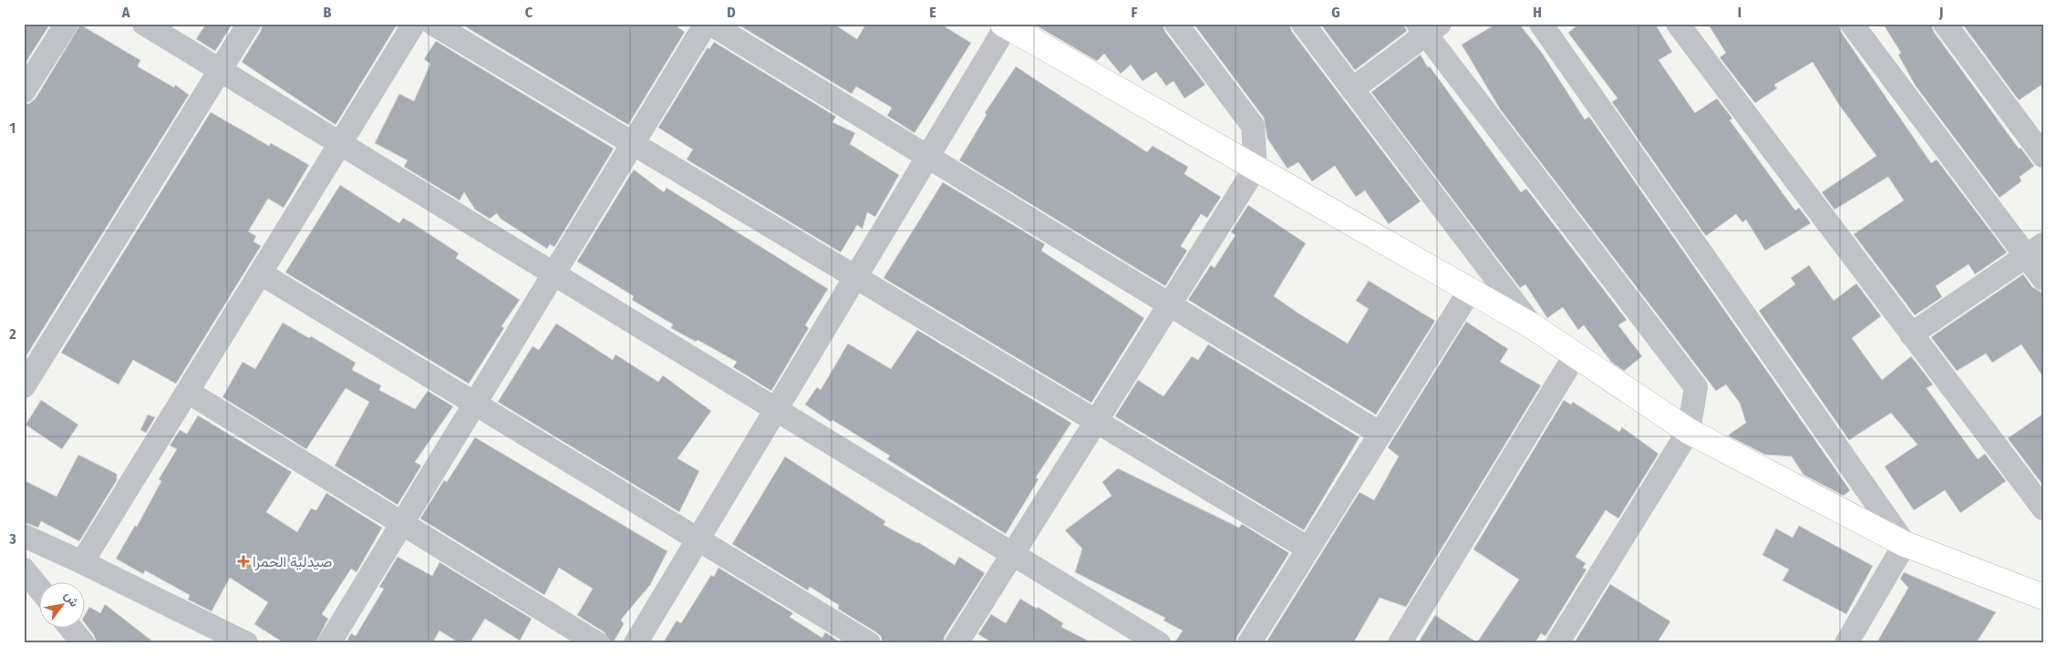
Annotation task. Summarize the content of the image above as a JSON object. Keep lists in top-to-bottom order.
{
  "places": {
    "health": ["صيدلية الحمرا"]
  },
  "north": "top right",
  "grid": {
    "columns": [
      "A",
      "B",
      "C",
      "D",
      "E",
      "F",
      "G",
      "H",
      "I",
      "J"
    ],
    "rows": ["1", "2", "3"]
  }
}
